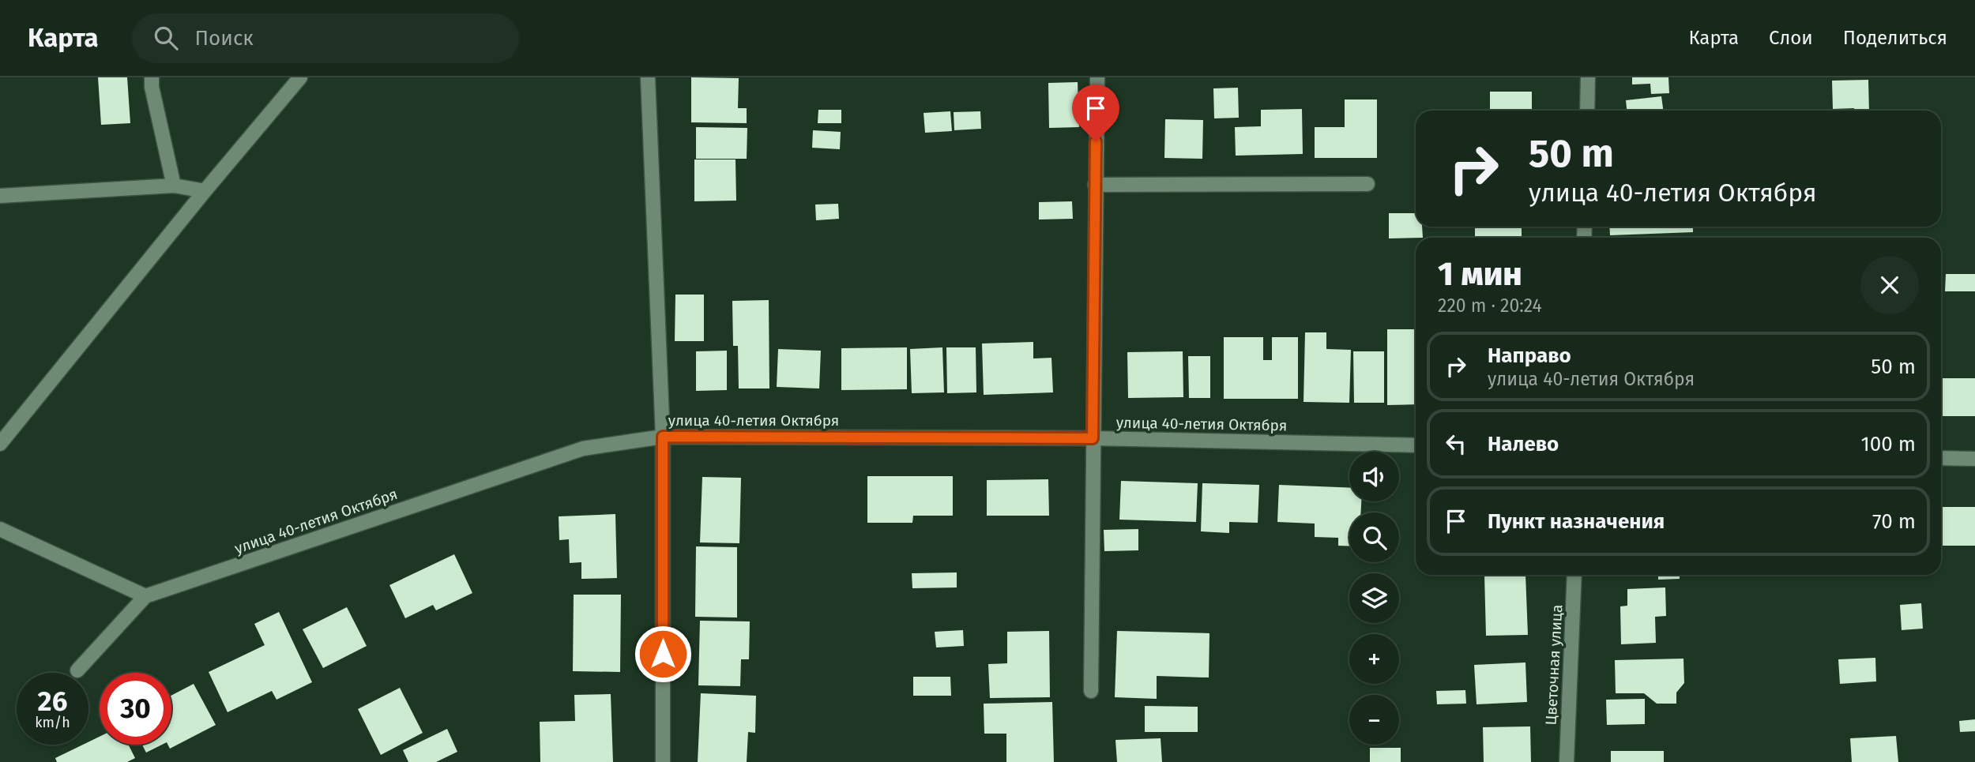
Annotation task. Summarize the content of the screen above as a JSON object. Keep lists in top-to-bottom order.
{
  "streets": {
    "street": ["улица 40-летия Октября", "Цветочная улица"]
  },
  "page": {
    "header": "Карта",
    "search": "Поиск",
    "nav": ["Карта", "Слои", "Поделиться"],
    "turn": ["50 m", "улица 40-летия Октября"],
    "heading": ["1 мин", "220 m · 20:24"],
    "list": [
      {
        "name": "Направо",
        "note": "улица 40-летия Октября",
        "value": "50 m"
      },
      {
        "name": "Налево",
        "value": "100 m"
      },
      {
        "name": "Пункт назначения",
        "value": "70 m"
      }
    ],
    "map_buttons": ["+", "−"],
    "speed": "26 km/h",
    "limit": "30"
  }
}
